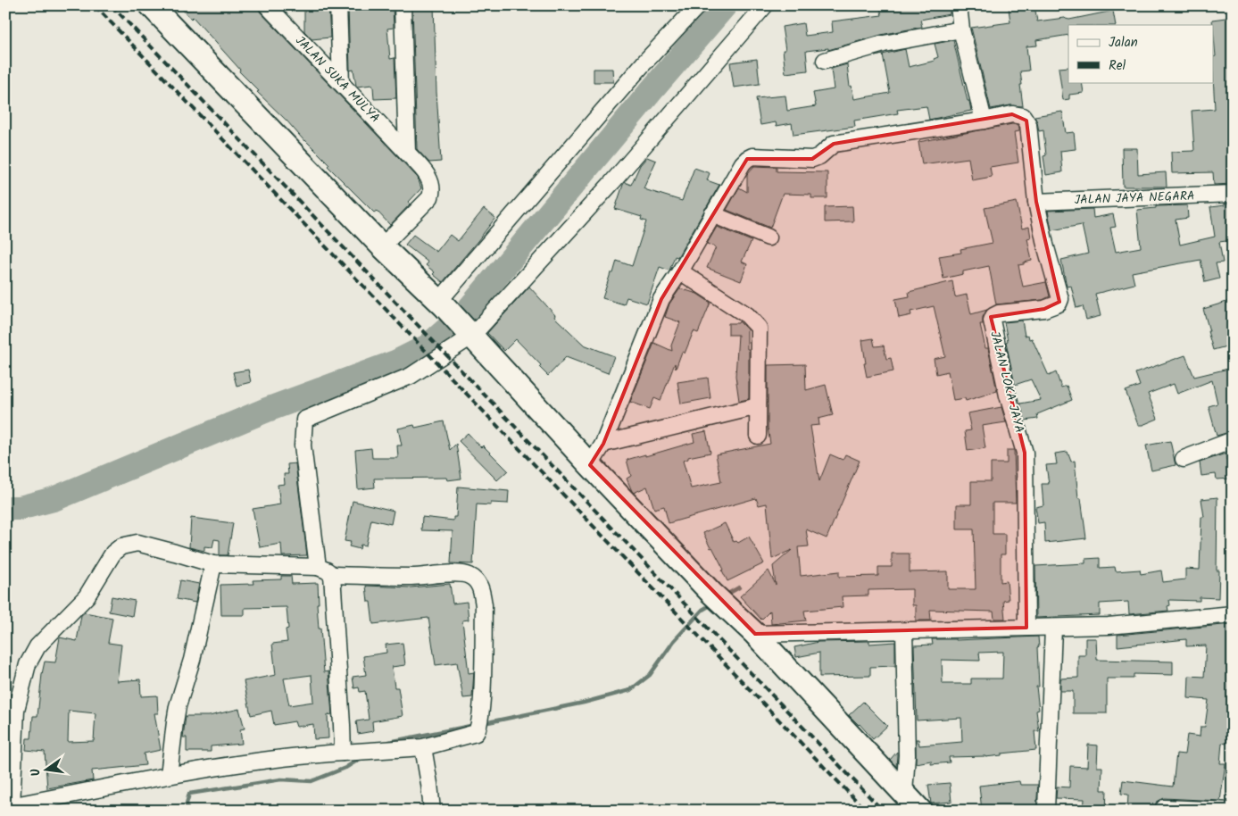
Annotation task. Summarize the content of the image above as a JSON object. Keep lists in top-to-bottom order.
{
  "streets": {
    "street": ["JALAN SUKA MULYA", "JALAN JAYA NEGARA", "JALAN LOKA JAYA"]
  },
  "crossings": [
    ["JALAN JAYA NEGARA", "JALAN LOKA JAYA"]
  ],
  "legend": ["Jalan", "Rel"],
  "north": "left"
}
